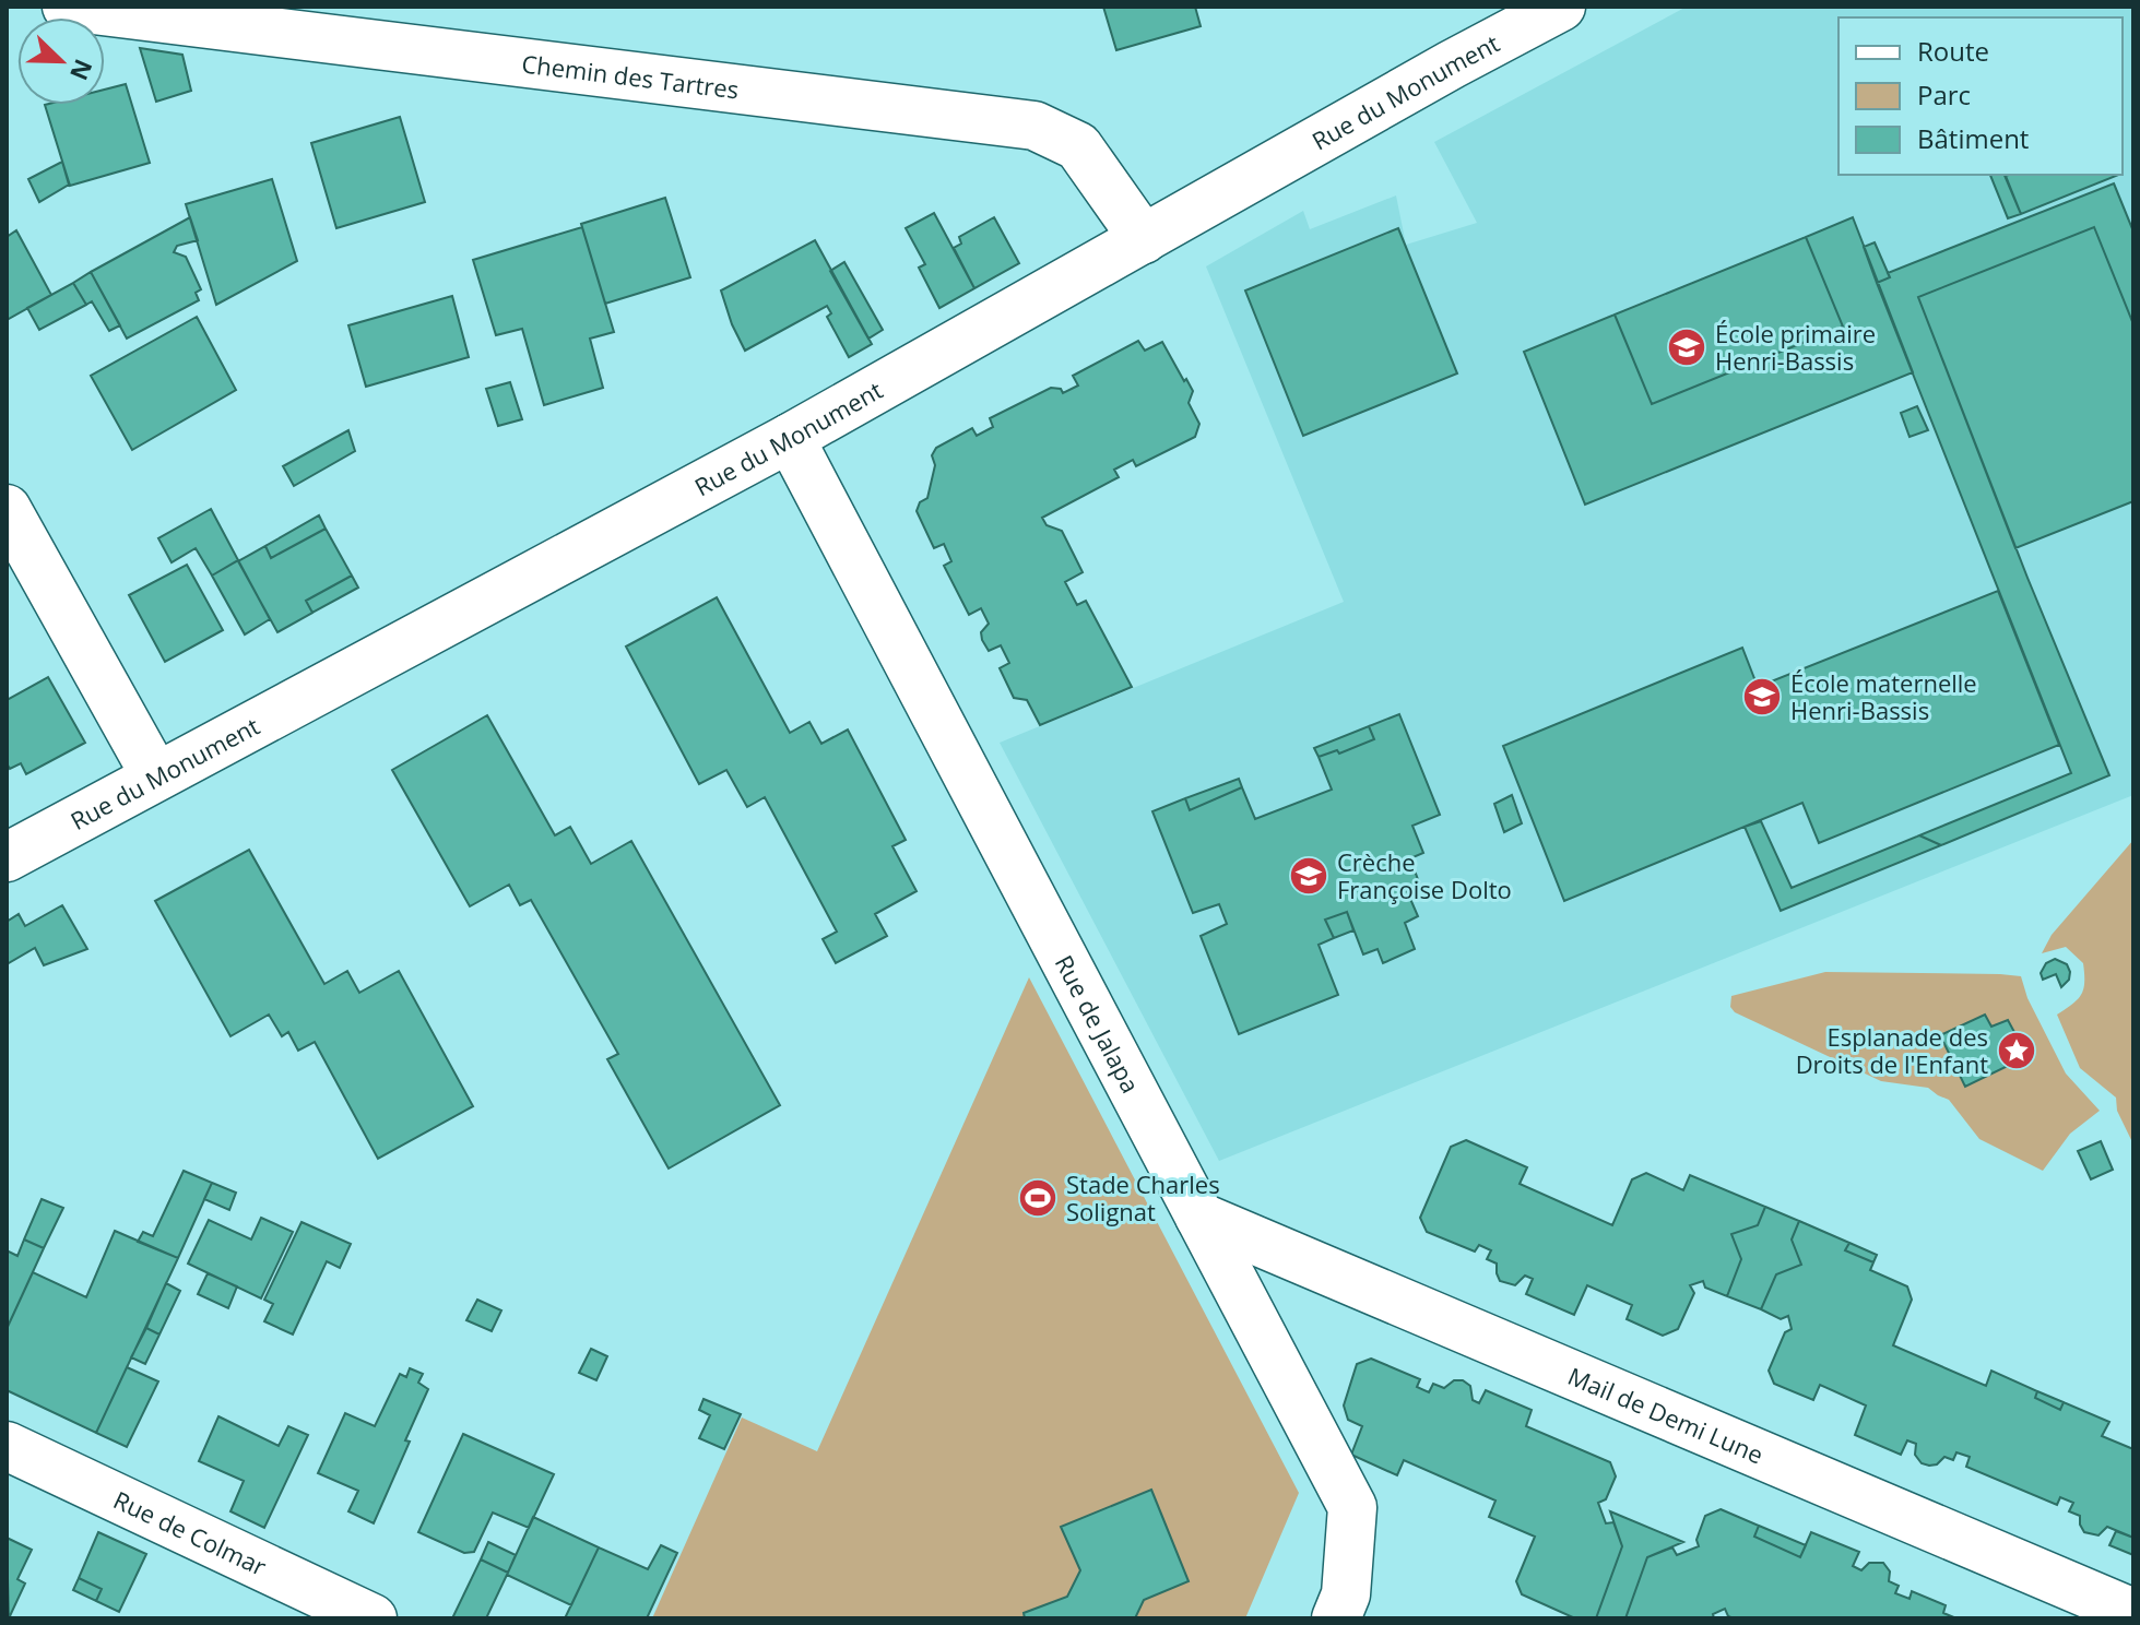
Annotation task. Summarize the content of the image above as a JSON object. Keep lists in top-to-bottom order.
{
  "streets": {
    "street": [
      "Chemin des Tartres",
      "Rue du Monument",
      "Rue de Jalapa",
      "Mail de Demi Lune",
      "Rue de Colmar"
    ]
  },
  "crossings": [
    ["Chemin des Tartres", "Rue du Monument"],
    ["Rue du Monument", "Rue de Jalapa"],
    ["Rue de Jalapa", "Mail de Demi Lune"]
  ],
  "places": {
    "school or university": ["École primaire Henri-Bassis", "École maternelle Henri-Bassis", "Crèche Françoise Dolto"],
    "place": ["Esplanade des Droits de l'Enfant"],
    "sports": ["Stade Charles Solignat"]
  },
  "legend": ["Route", "Parc", "Bâtiment"],
  "north": "bottom right"
}
